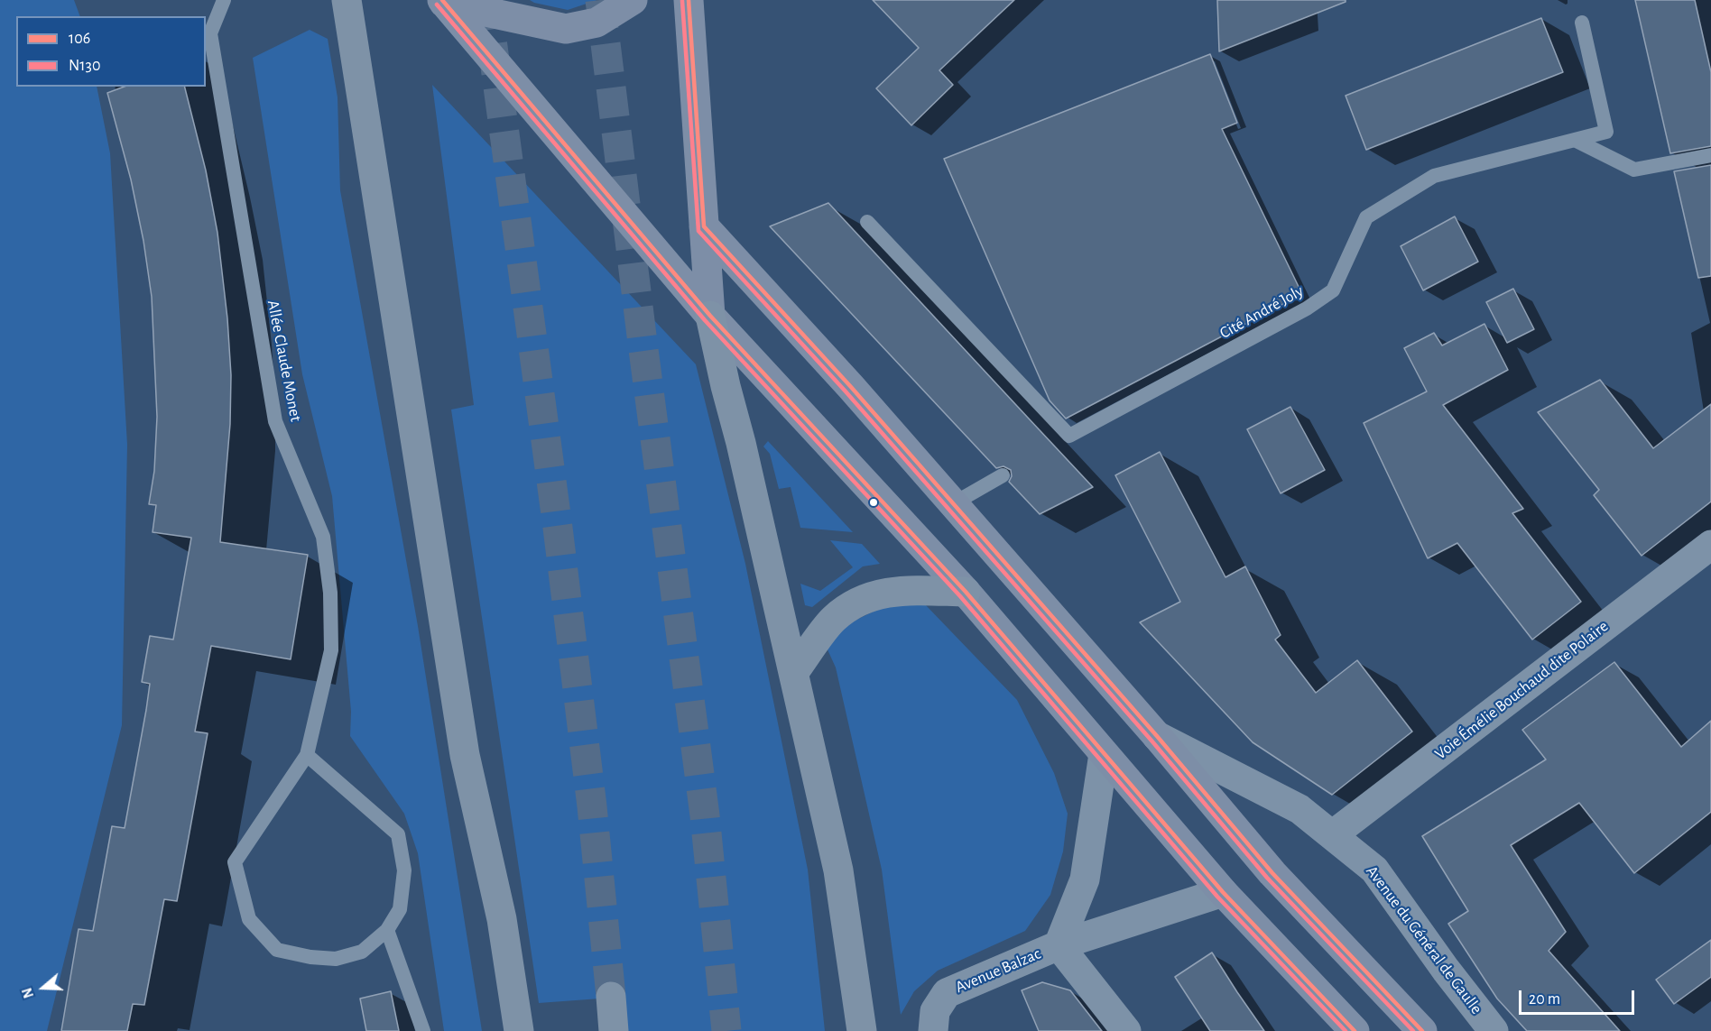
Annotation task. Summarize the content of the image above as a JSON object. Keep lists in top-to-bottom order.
{
  "streets": {
    "main road": ["Avenue du Général de Gaulle"],
    "street": ["Voie Émélie Bouchaud dite Polaire", "Avenue Balzac"],
    "lane": ["Cité André Joly", "Allée Claude Monet"]
  },
  "crossings": [
    ["Voie Émélie Bouchaud dite Polaire", "Avenue du Général de Gaulle"]
  ],
  "lines": ["transit line 106", "transit line N130"],
  "legend": ["106", "N130"],
  "scale_bar": "20 m",
  "north": "left"
}
